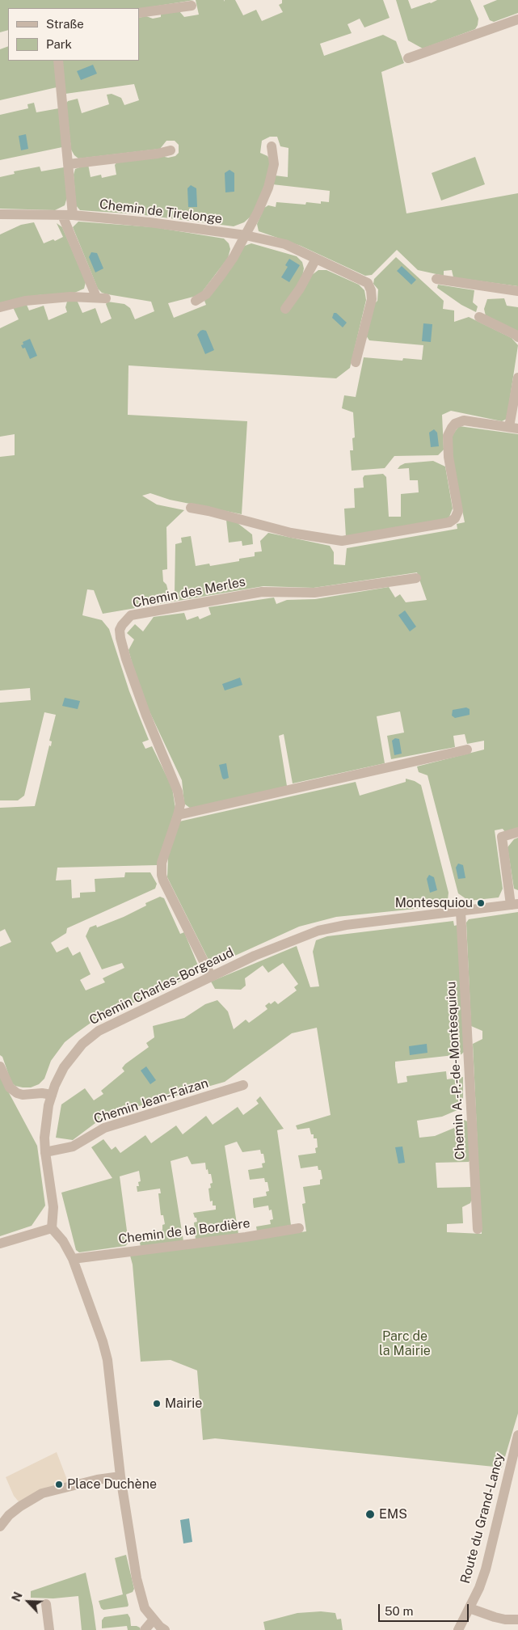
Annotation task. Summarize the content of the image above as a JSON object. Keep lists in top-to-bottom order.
{
  "streets": {
    "street": [
      "Chemin de Tirelonge",
      "Chemin des Merles",
      "Chemin Charles-Borgeaud",
      "Chemin A.-P.-de-Montesquiou",
      "Chemin Jean-Faizan",
      "Chemin de la Bordière",
      "Route du Grand-Lancy"
    ]
  },
  "crossings": [
    ["Chemin des Merles", "Chemin Charles-Borgeaud"],
    ["Chemin Charles-Borgeaud", "Chemin A.-P.-de-Montesquiou"],
    ["Chemin Charles-Borgeaud", "Chemin Jean-Faizan"]
  ],
  "parks": ["Parc de la Mairie"],
  "places": [
    "Montesquiou",
    "Mairie",
    "Place Duchène",
    "EMS"
  ],
  "legend": ["Straße", "Park"],
  "scale_bar": "50 m",
  "north": "top left"
}
